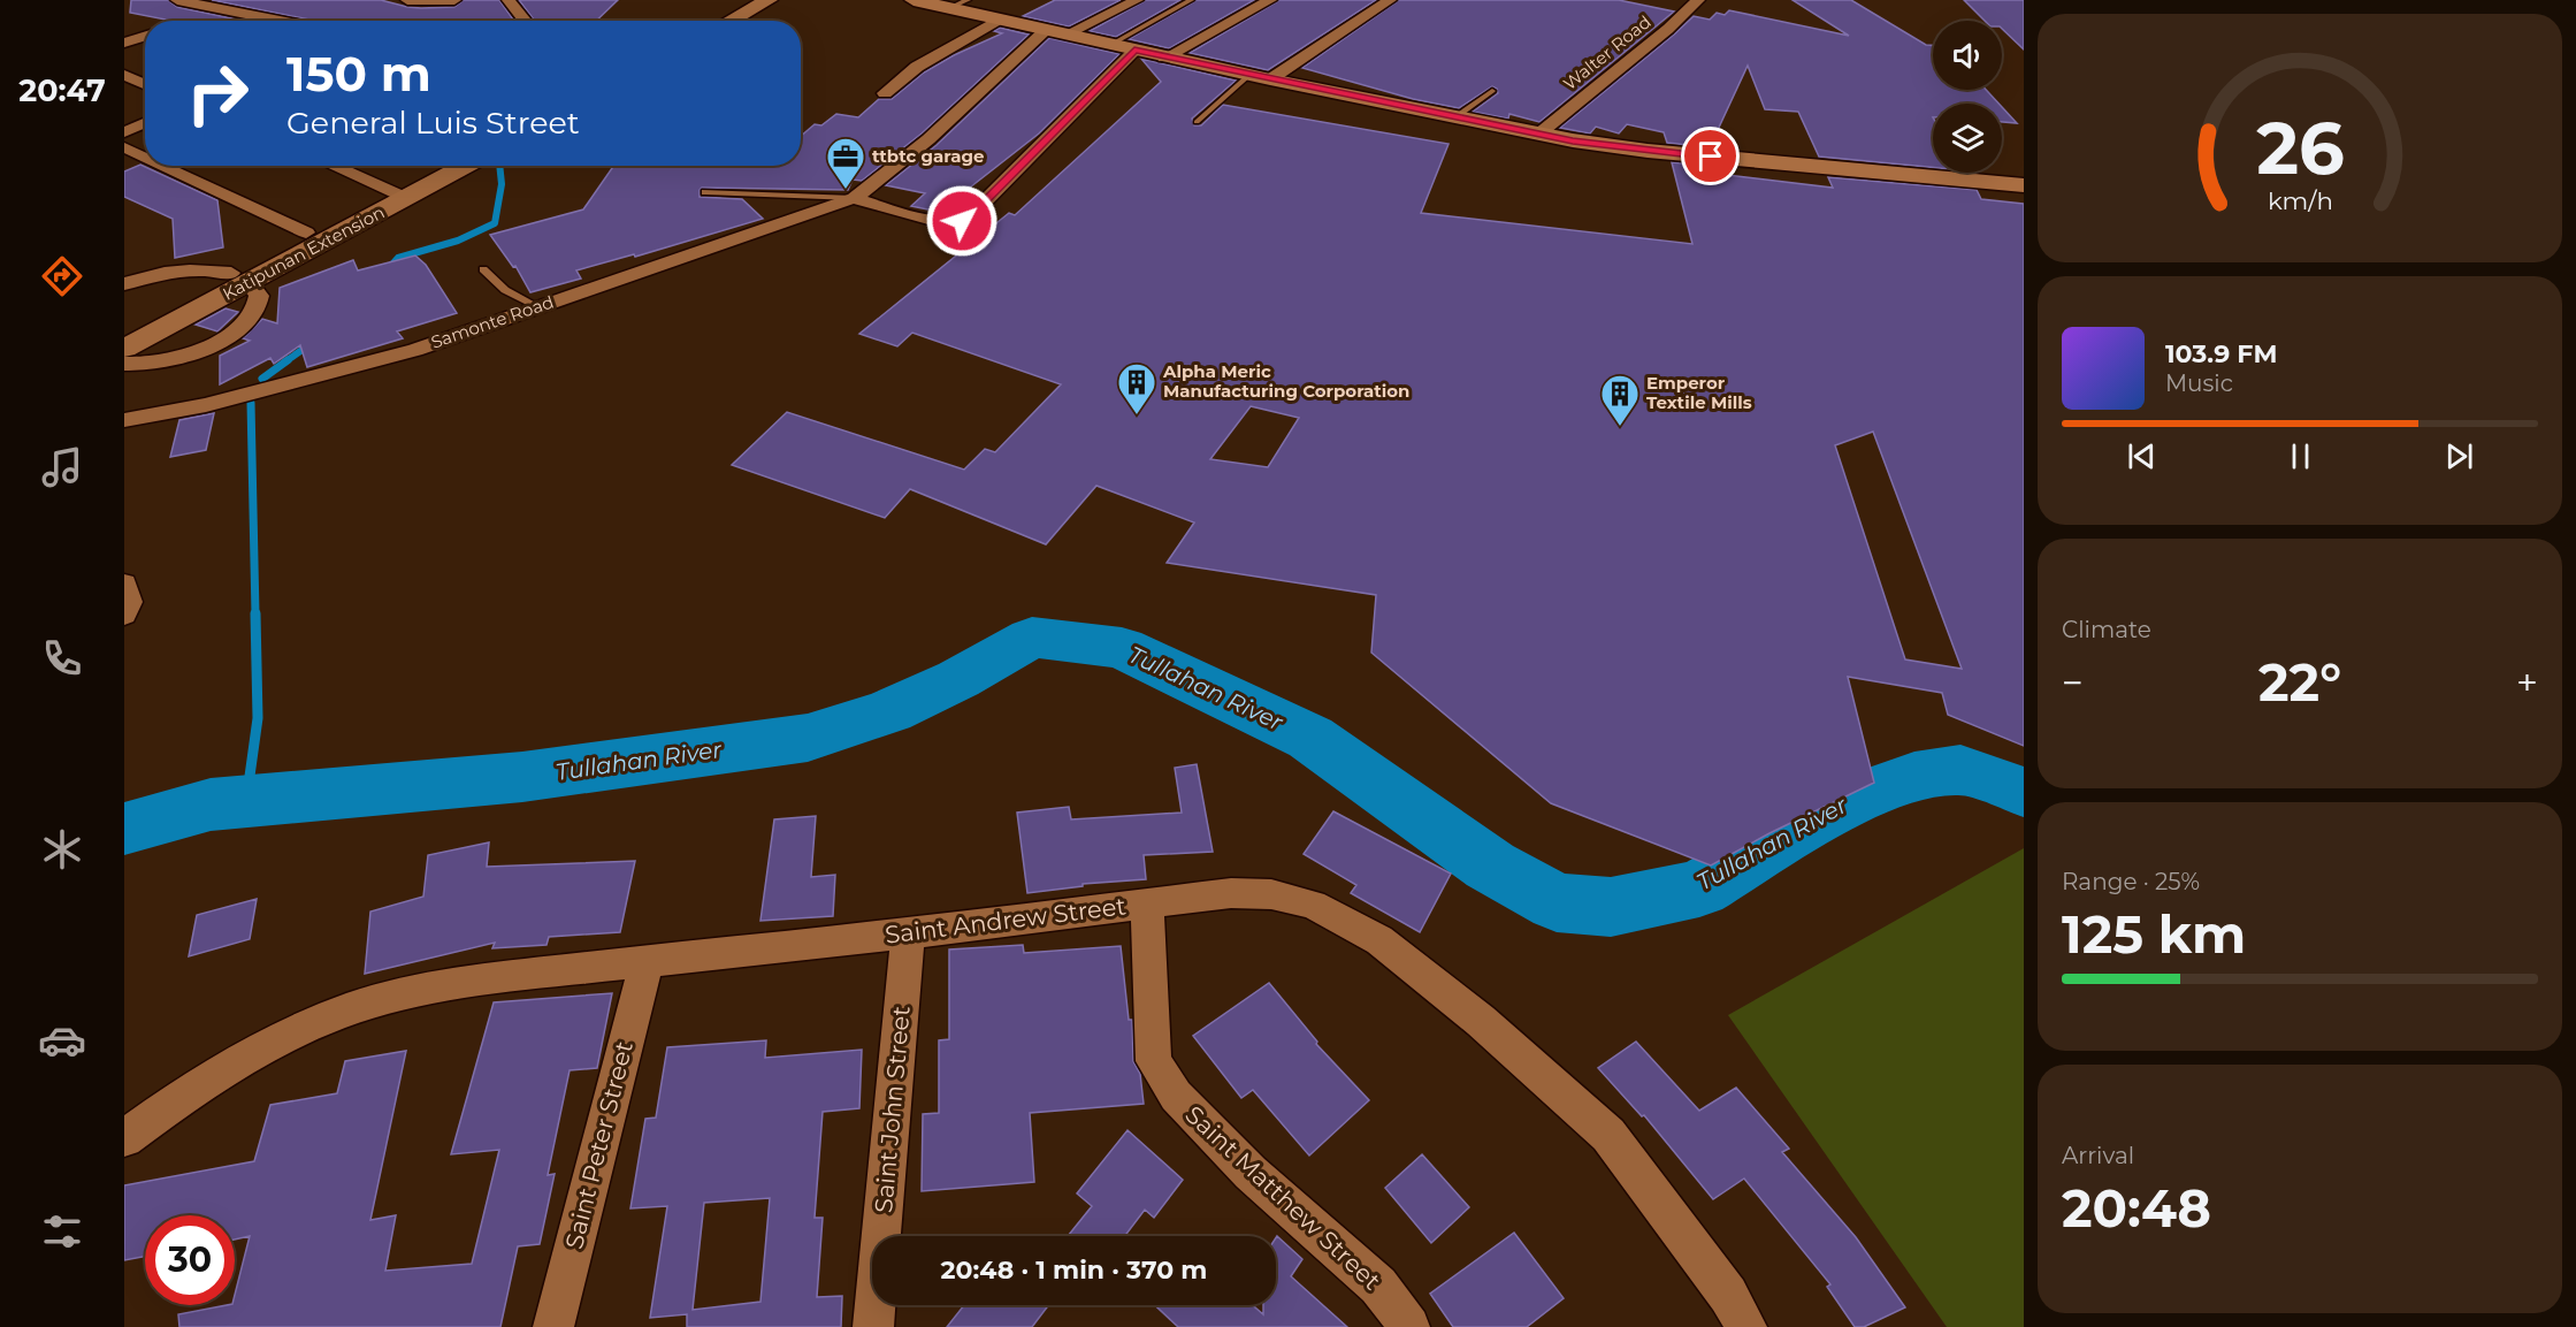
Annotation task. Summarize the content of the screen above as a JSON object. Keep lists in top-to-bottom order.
{
  "streets": {
    "main road": ["Katipunan Extension"],
    "street": [
      "Walter Road",
      "Samonte Road",
      "Saint Andrew Street",
      "Saint John Street",
      "Saint Peter Street",
      "Saint Matthew Street"
    ]
  },
  "crossings": [
    ["Saint Andrew Street", "Saint John Street"],
    ["Saint Andrew Street", "Saint Peter Street"],
    ["Saint Andrew Street", "Saint Matthew Street"]
  ],
  "water": ["Tullahan River"],
  "places": {
    "office": ["ttbtc garage"],
    "building": ["Alpha Meric Manufacturing Corporation", "Emperor Textile Mills"]
  },
  "page": {
    "tabs": "20:47",
    "turn": ["150 m", "General Luis Street"],
    "song": ["103.9 FM", "Music"],
    "tile": [
      "Climate",
      ["Range · 25%", "125 km"],
      ["Arrival", "20:48"]
    ],
    "heat": ["−", "22°", "+"],
    "limit": "30",
    "trip": "20:48 · 1 min · 370 m",
    "gauge": ["26", "km/h"]
  }
}
